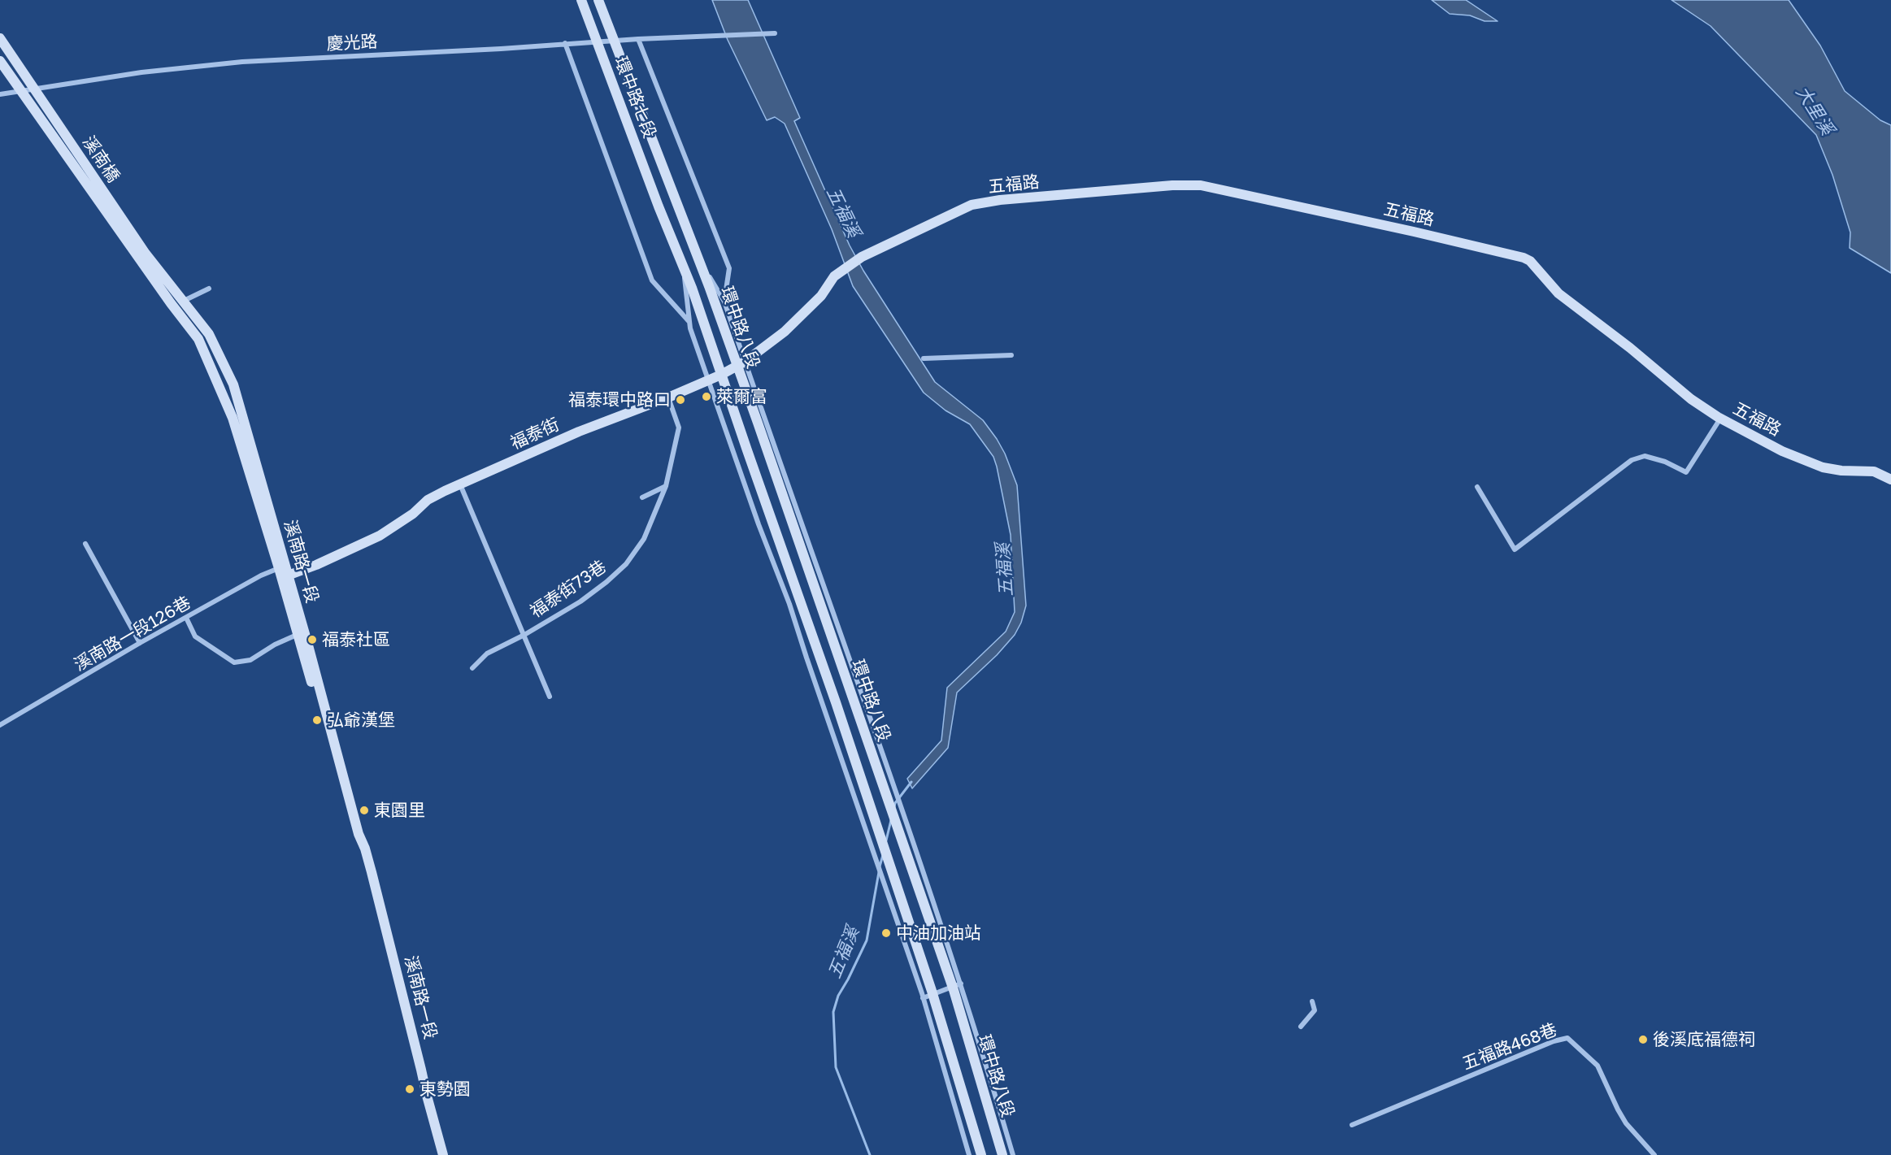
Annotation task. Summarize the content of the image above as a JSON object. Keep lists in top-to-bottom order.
{
  "streets": {
    "street": [
      "慶光路",
      "環中路七段",
      "溪南橋",
      "五福路",
      "環中路八段",
      "福泰街",
      "溪南路一段",
      "福泰街73巷",
      "溪南路一段126巷",
      "五福路468巷"
    ]
  },
  "crossings": [
    ["慶光路", "環中路八段"],
    ["環中路七段", "環中路八段"],
    ["溪南橋", "溪南路一段"],
    ["五福路", "福泰街"],
    ["環中路八段", "福泰街"],
    ["福泰街", "溪南路一段"],
    ["福泰街", "福泰街73巷"],
    ["溪南路一段", "溪南路一段126巷"]
  ],
  "water": ["大里溪", "五福溪"],
  "places": [
    "萊爾富",
    "福泰環中路口",
    "福泰社區",
    "弘爺漢堡",
    "東園里",
    "中油加油站",
    "後溪底福德祠",
    "東勢園"
  ]
}
